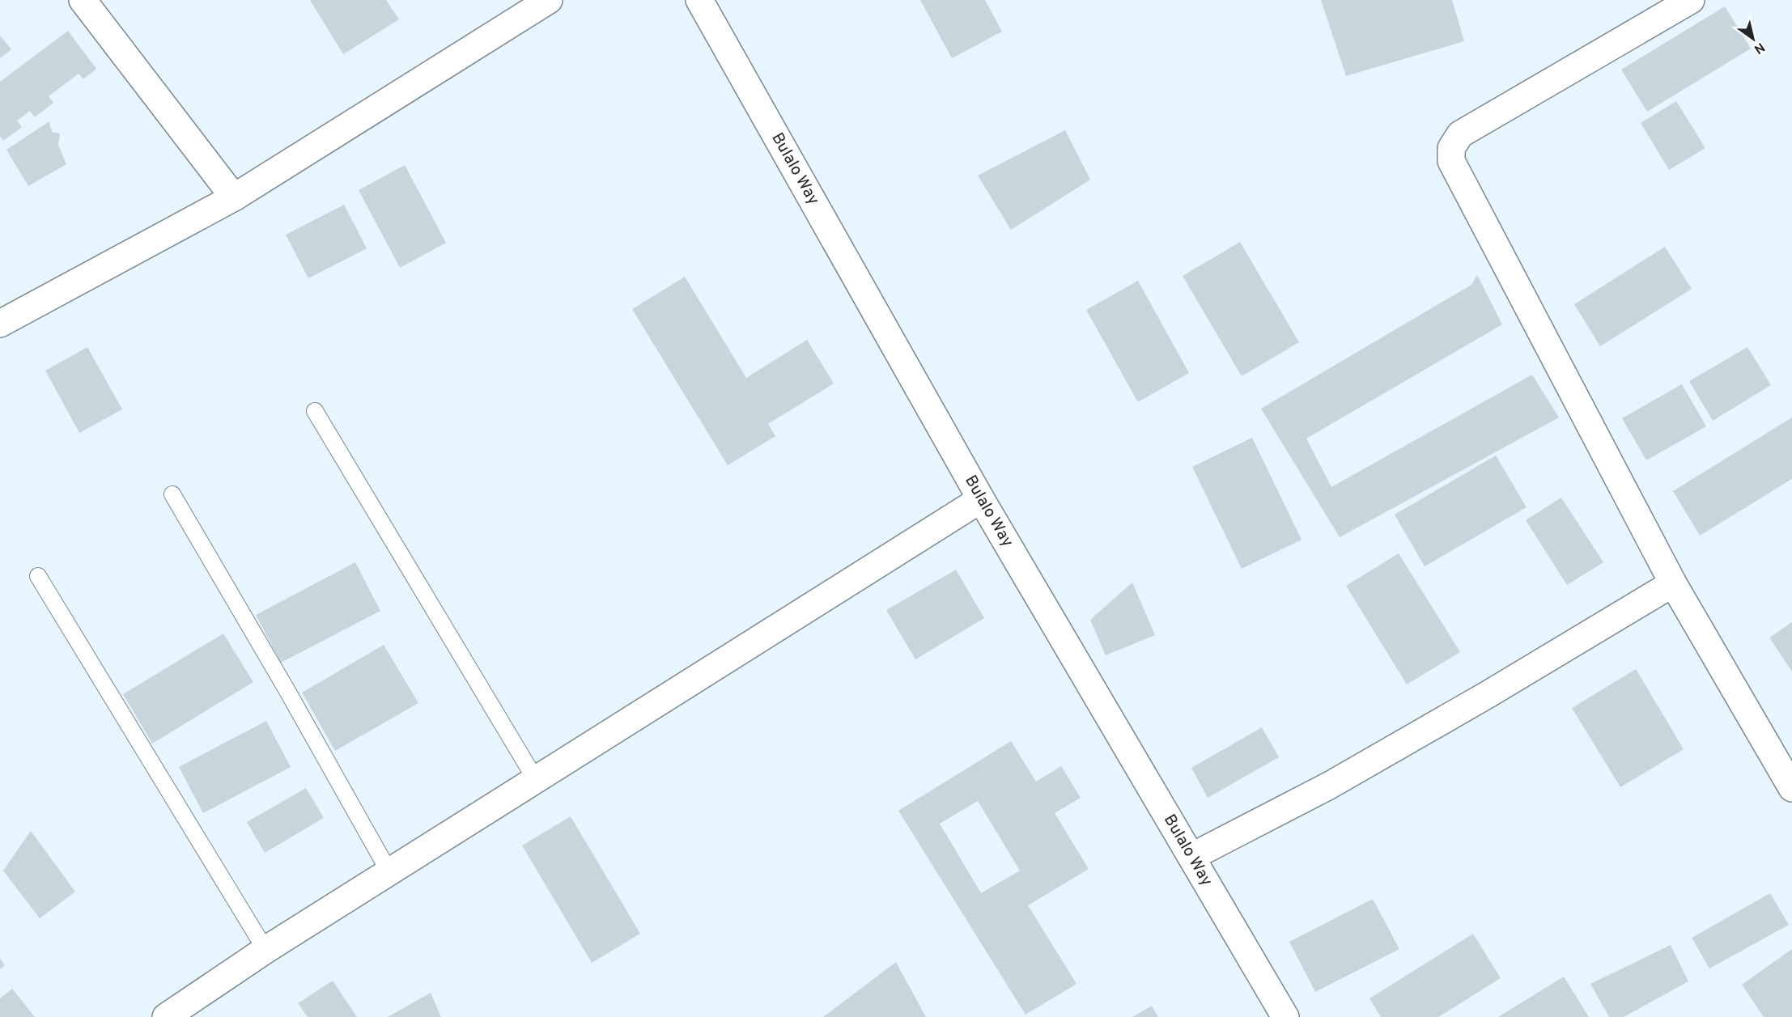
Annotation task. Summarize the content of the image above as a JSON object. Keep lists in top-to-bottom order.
{
  "streets": {
    "street": ["Bulalo Way"]
  },
  "north": "bottom right"
}
